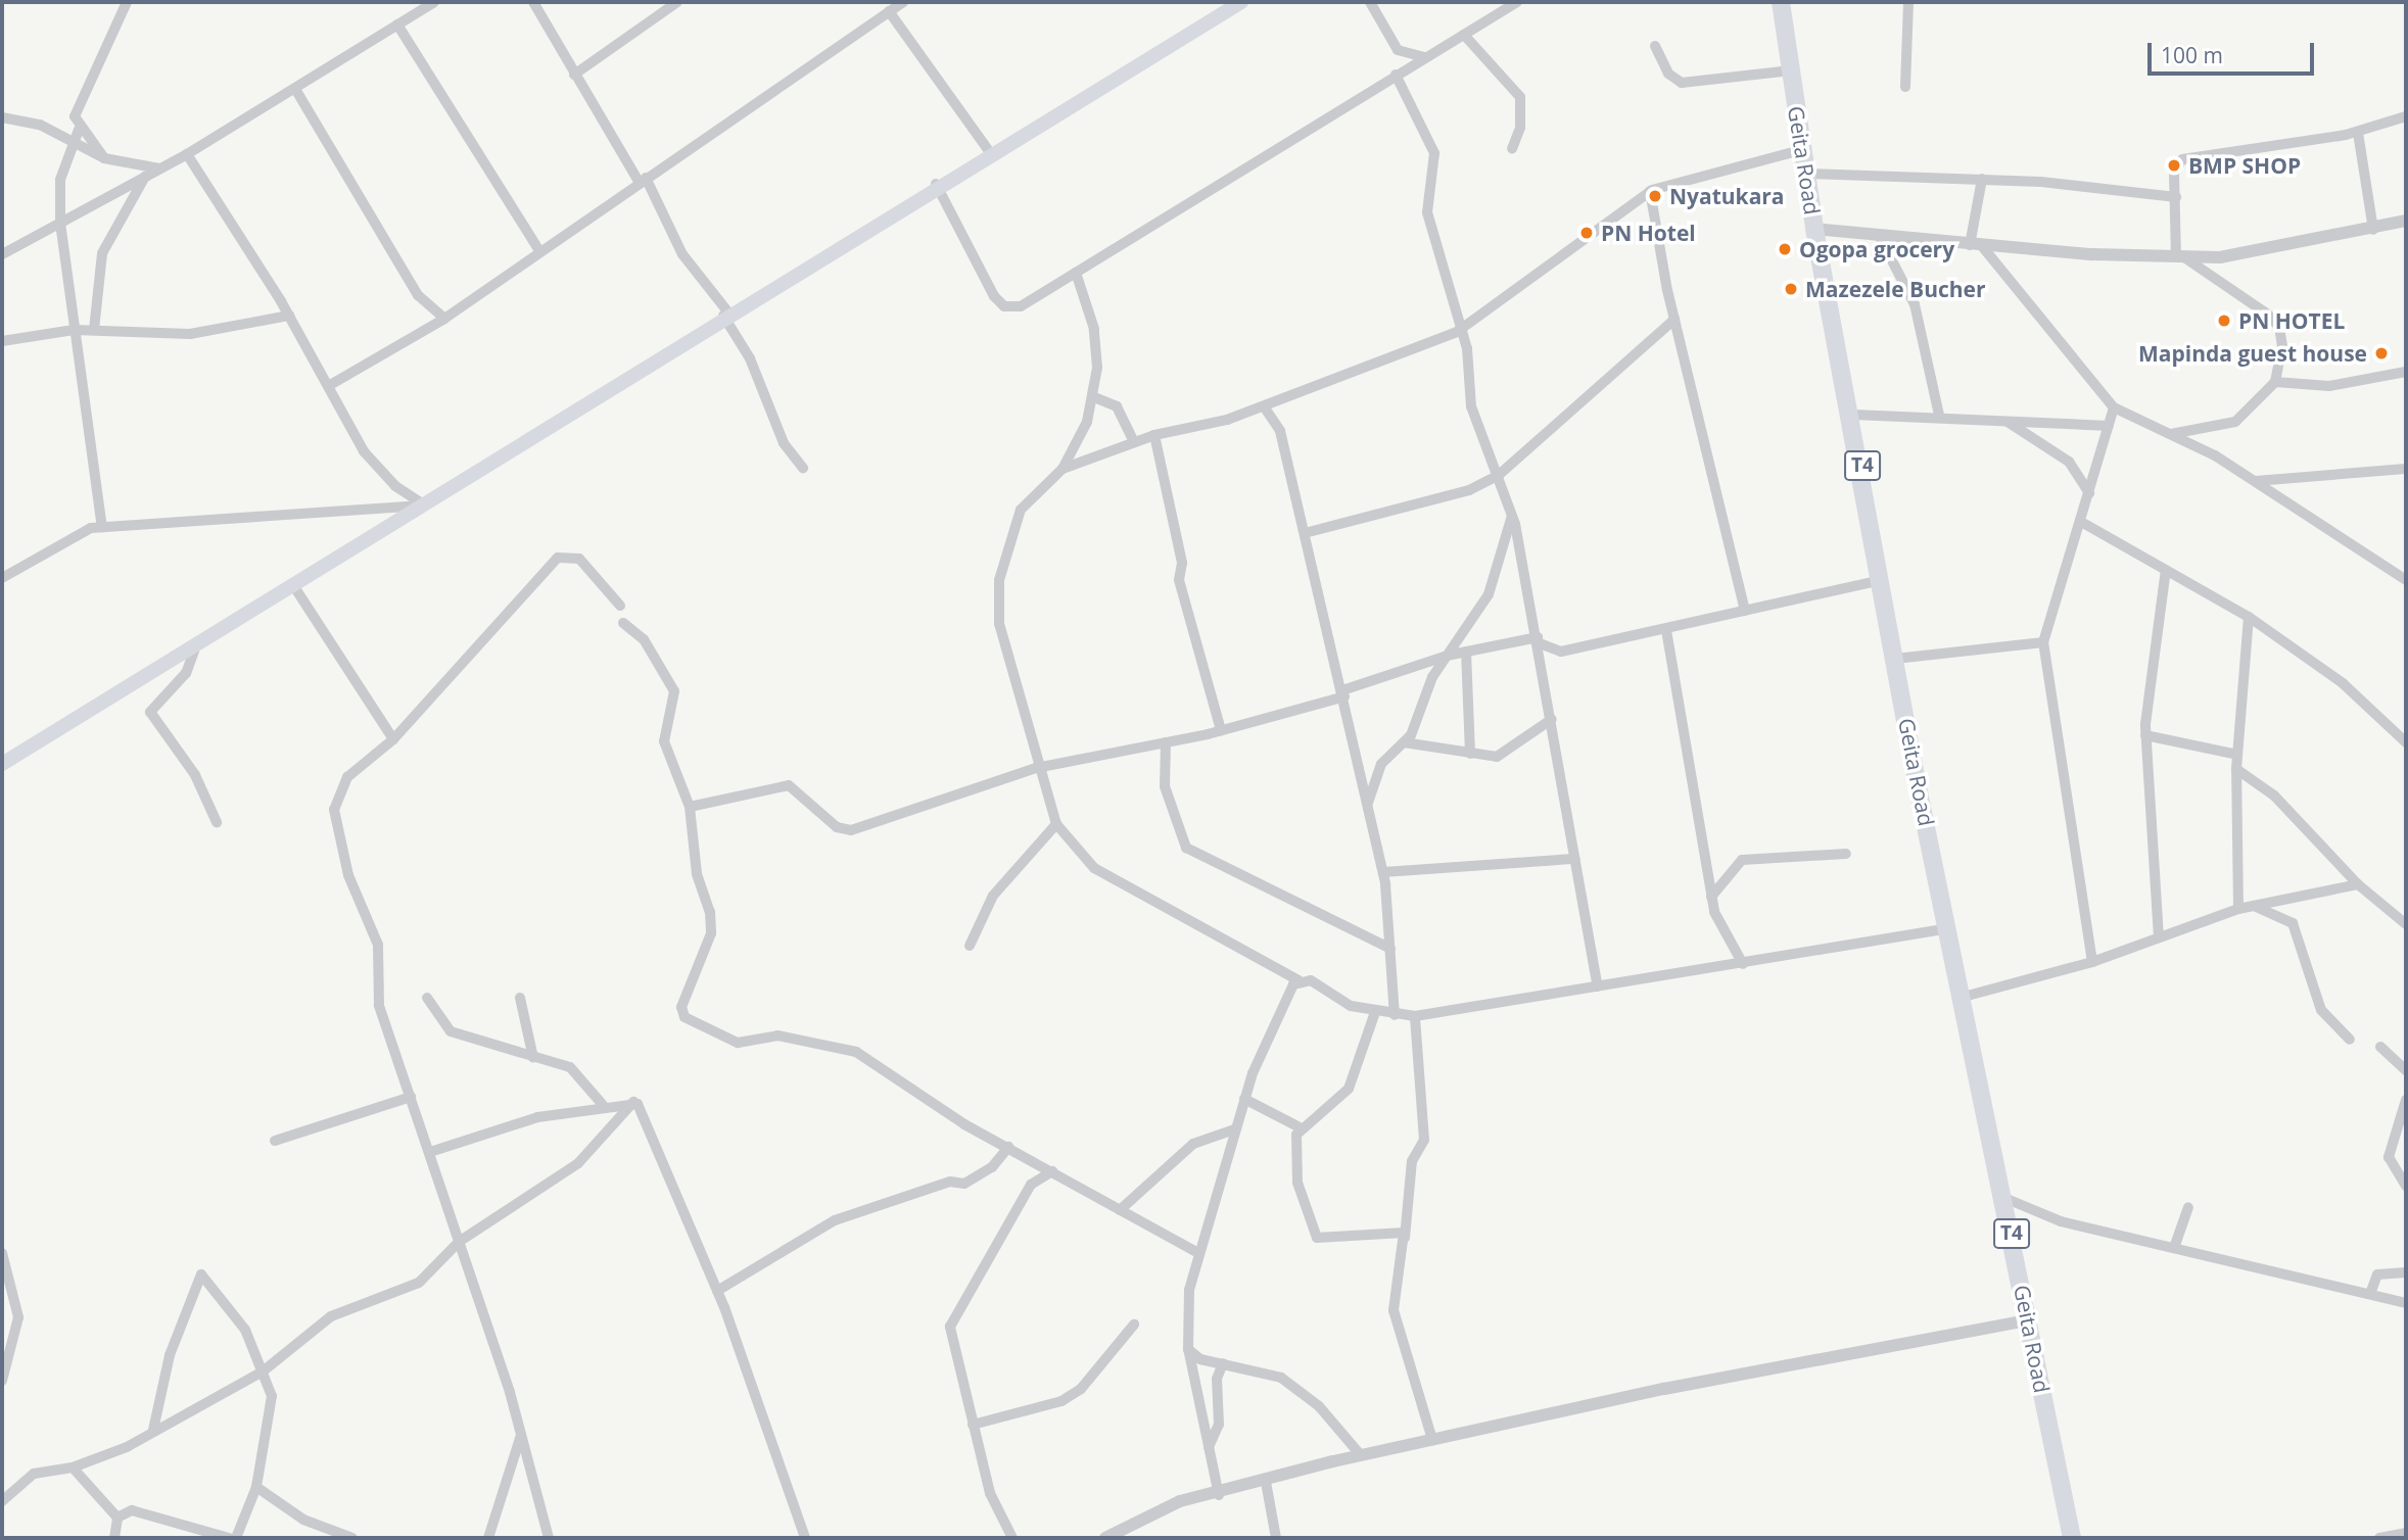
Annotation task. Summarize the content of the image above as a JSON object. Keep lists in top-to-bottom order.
{
  "streets": {
    "highway": ["Geita Road", "T4"]
  },
  "places": [
    "BMP SHOP",
    "Nyatukara",
    "PN Hotel",
    "Ogopa grocery",
    "Mazezele Bucher",
    "PN HOTEL",
    "Mapinda guest house"
  ],
  "scale_bar": "100 m"
}
